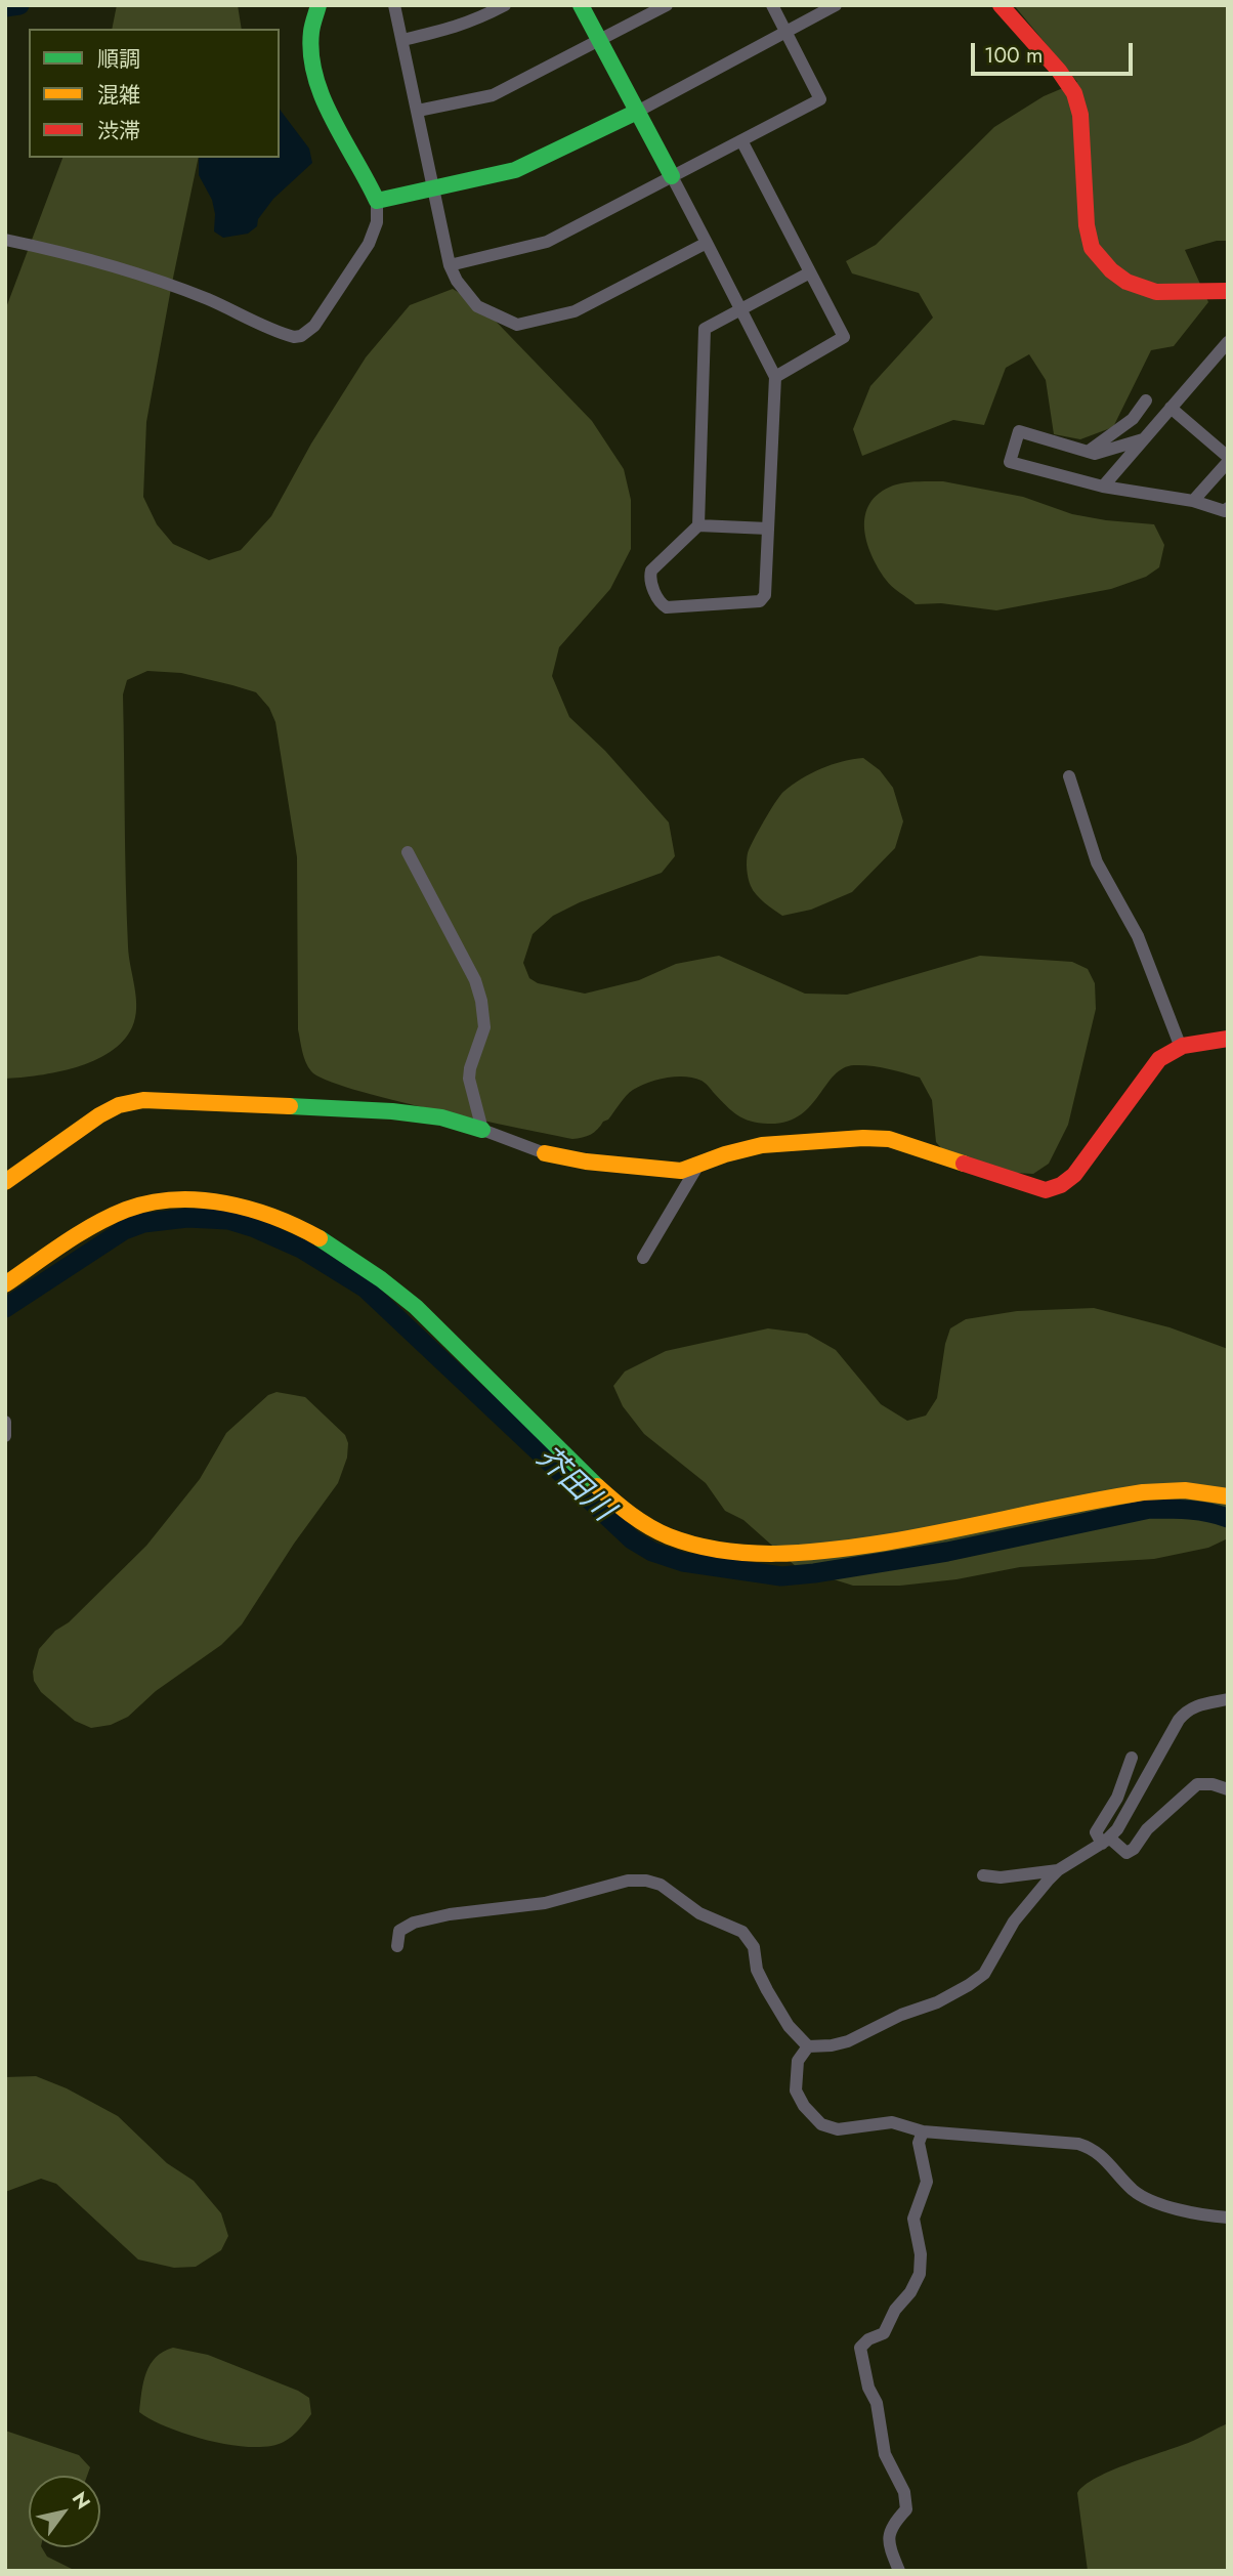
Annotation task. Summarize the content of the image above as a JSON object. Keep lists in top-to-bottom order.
{
  "water": ["芥田川"],
  "legend": ["順調", "混雑", "渋滞"],
  "scale_bar": "100 m",
  "north": "top right"
}
